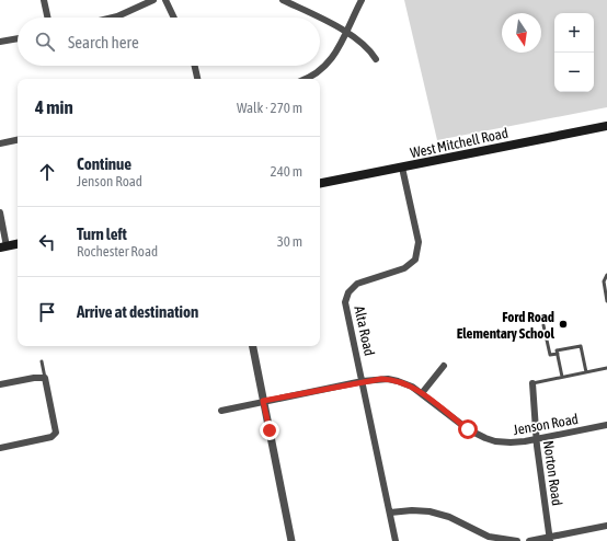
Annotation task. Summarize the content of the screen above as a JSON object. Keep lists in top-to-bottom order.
{
  "streets": {
    "main road": ["West Mitchell Road"],
    "street": ["Alta Road", "Jenson Road", "Norton Road"]
  },
  "crossings": [
    ["West Mitchell Road", "Alta Road"],
    ["Alta Road", "Jenson Road"],
    ["Jenson Road", "Norton Road"]
  ],
  "places": ["Ford Road Elementary School"],
  "north": "bottom",
  "page": {
    "map_buttons": ["+", "−"],
    "search": "Search here",
    "heading": ["4 min", "Walk · 270 m"],
    "list": [
      ["Continue", "Jenson Road", "240 m"],
      ["Turn left", "Rochester Road", "30 m"],
      "Arrive at destination"
    ]
  }
}
